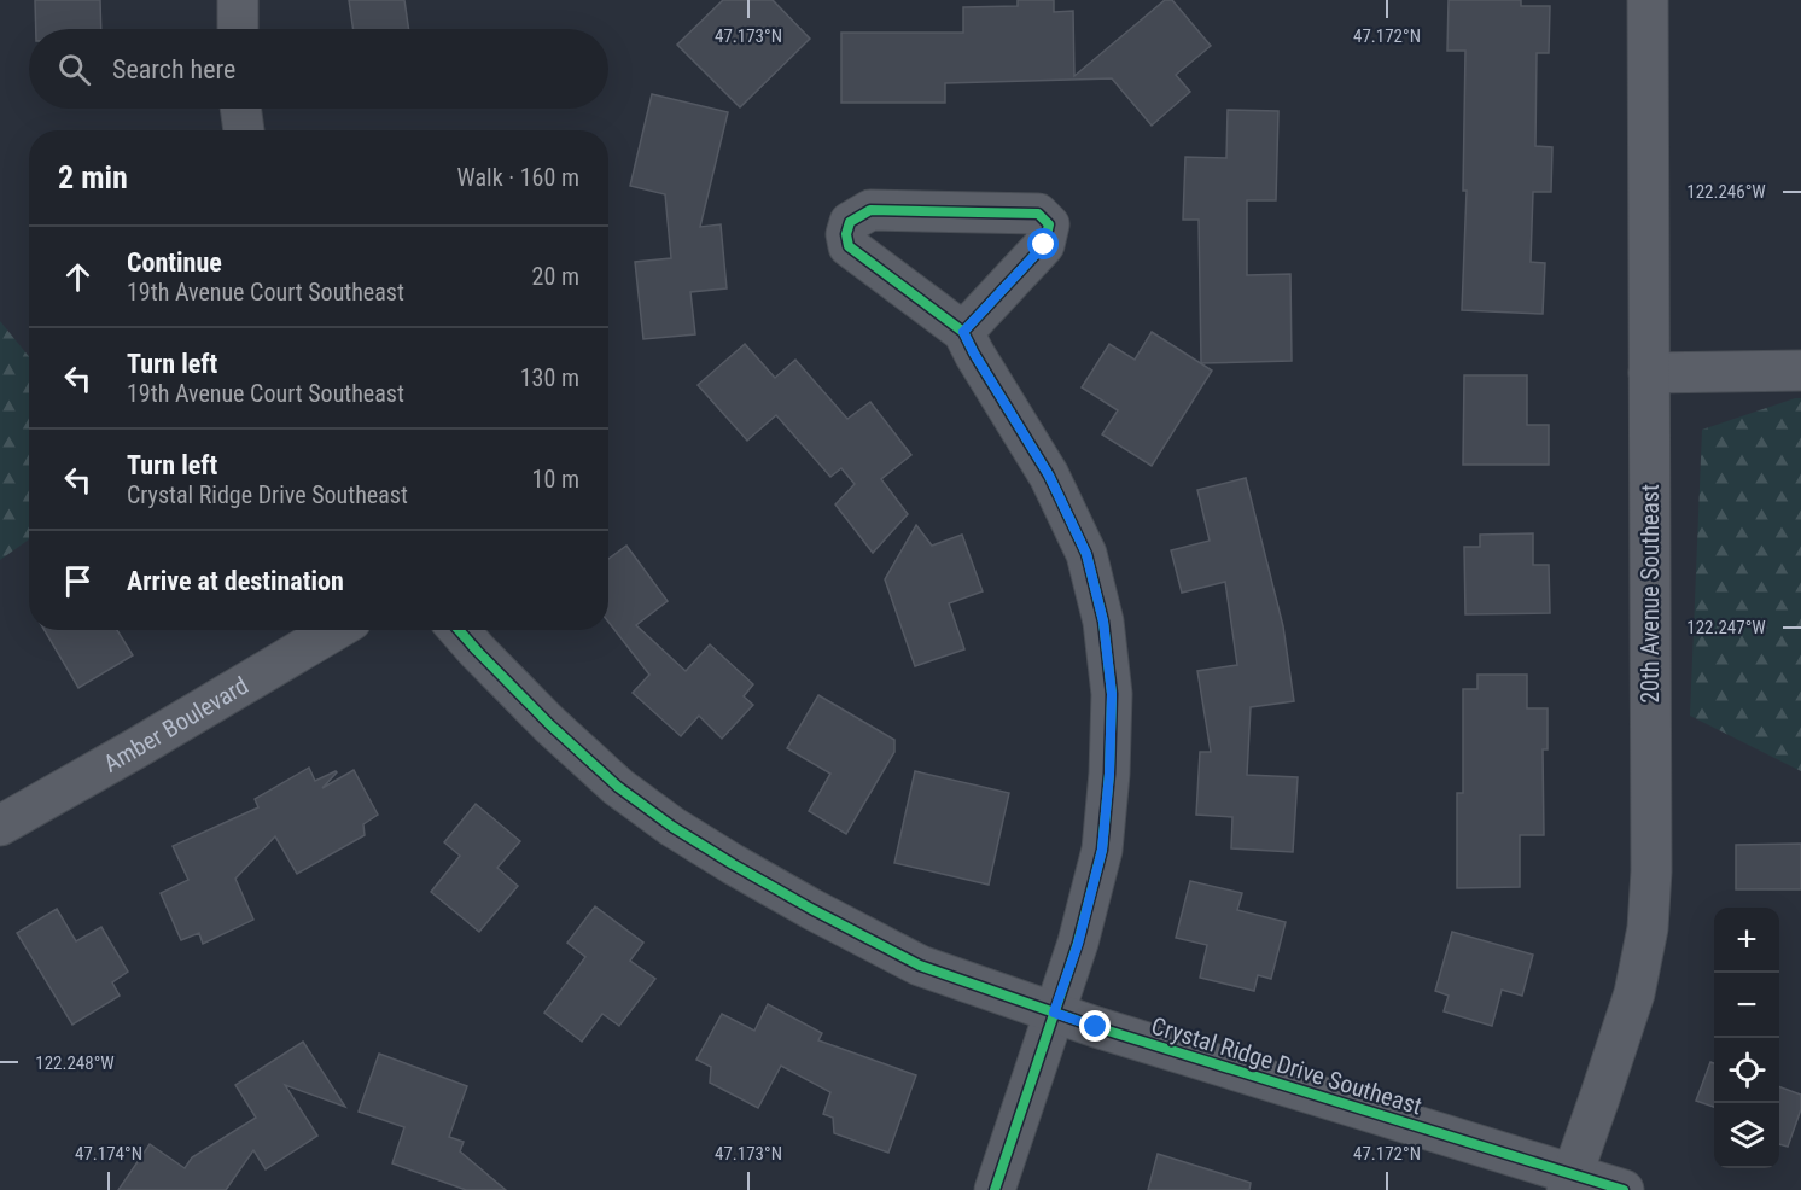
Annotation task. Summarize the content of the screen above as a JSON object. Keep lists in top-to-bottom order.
{
  "streets": {
    "street": ["20th Avenue Southeast", "Amber Boulevard", "Crystal Ridge Drive Southeast"]
  },
  "crossings": [
    ["20th Avenue Southeast", "Crystal Ridge Drive Southeast"]
  ],
  "page": {
    "search": "Search here",
    "heading": ["2 min", "Walk · 160 m"],
    "list": [
      ["Continue", "19th Avenue Court Southeast", "20 m"],
      ["Turn left", "19th Avenue Court Southeast", "130 m"],
      ["Turn left", "Crystal Ridge Drive Southeast", "10 m"],
      "Arrive at destination"
    ],
    "map_buttons": ["+", "−"]
  },
  "coordinates": [
    "47.173°N",
    "47.172°N",
    "122.246°W",
    "122.247°W",
    "122.248°W",
    "47.174°N"
  ]
}
